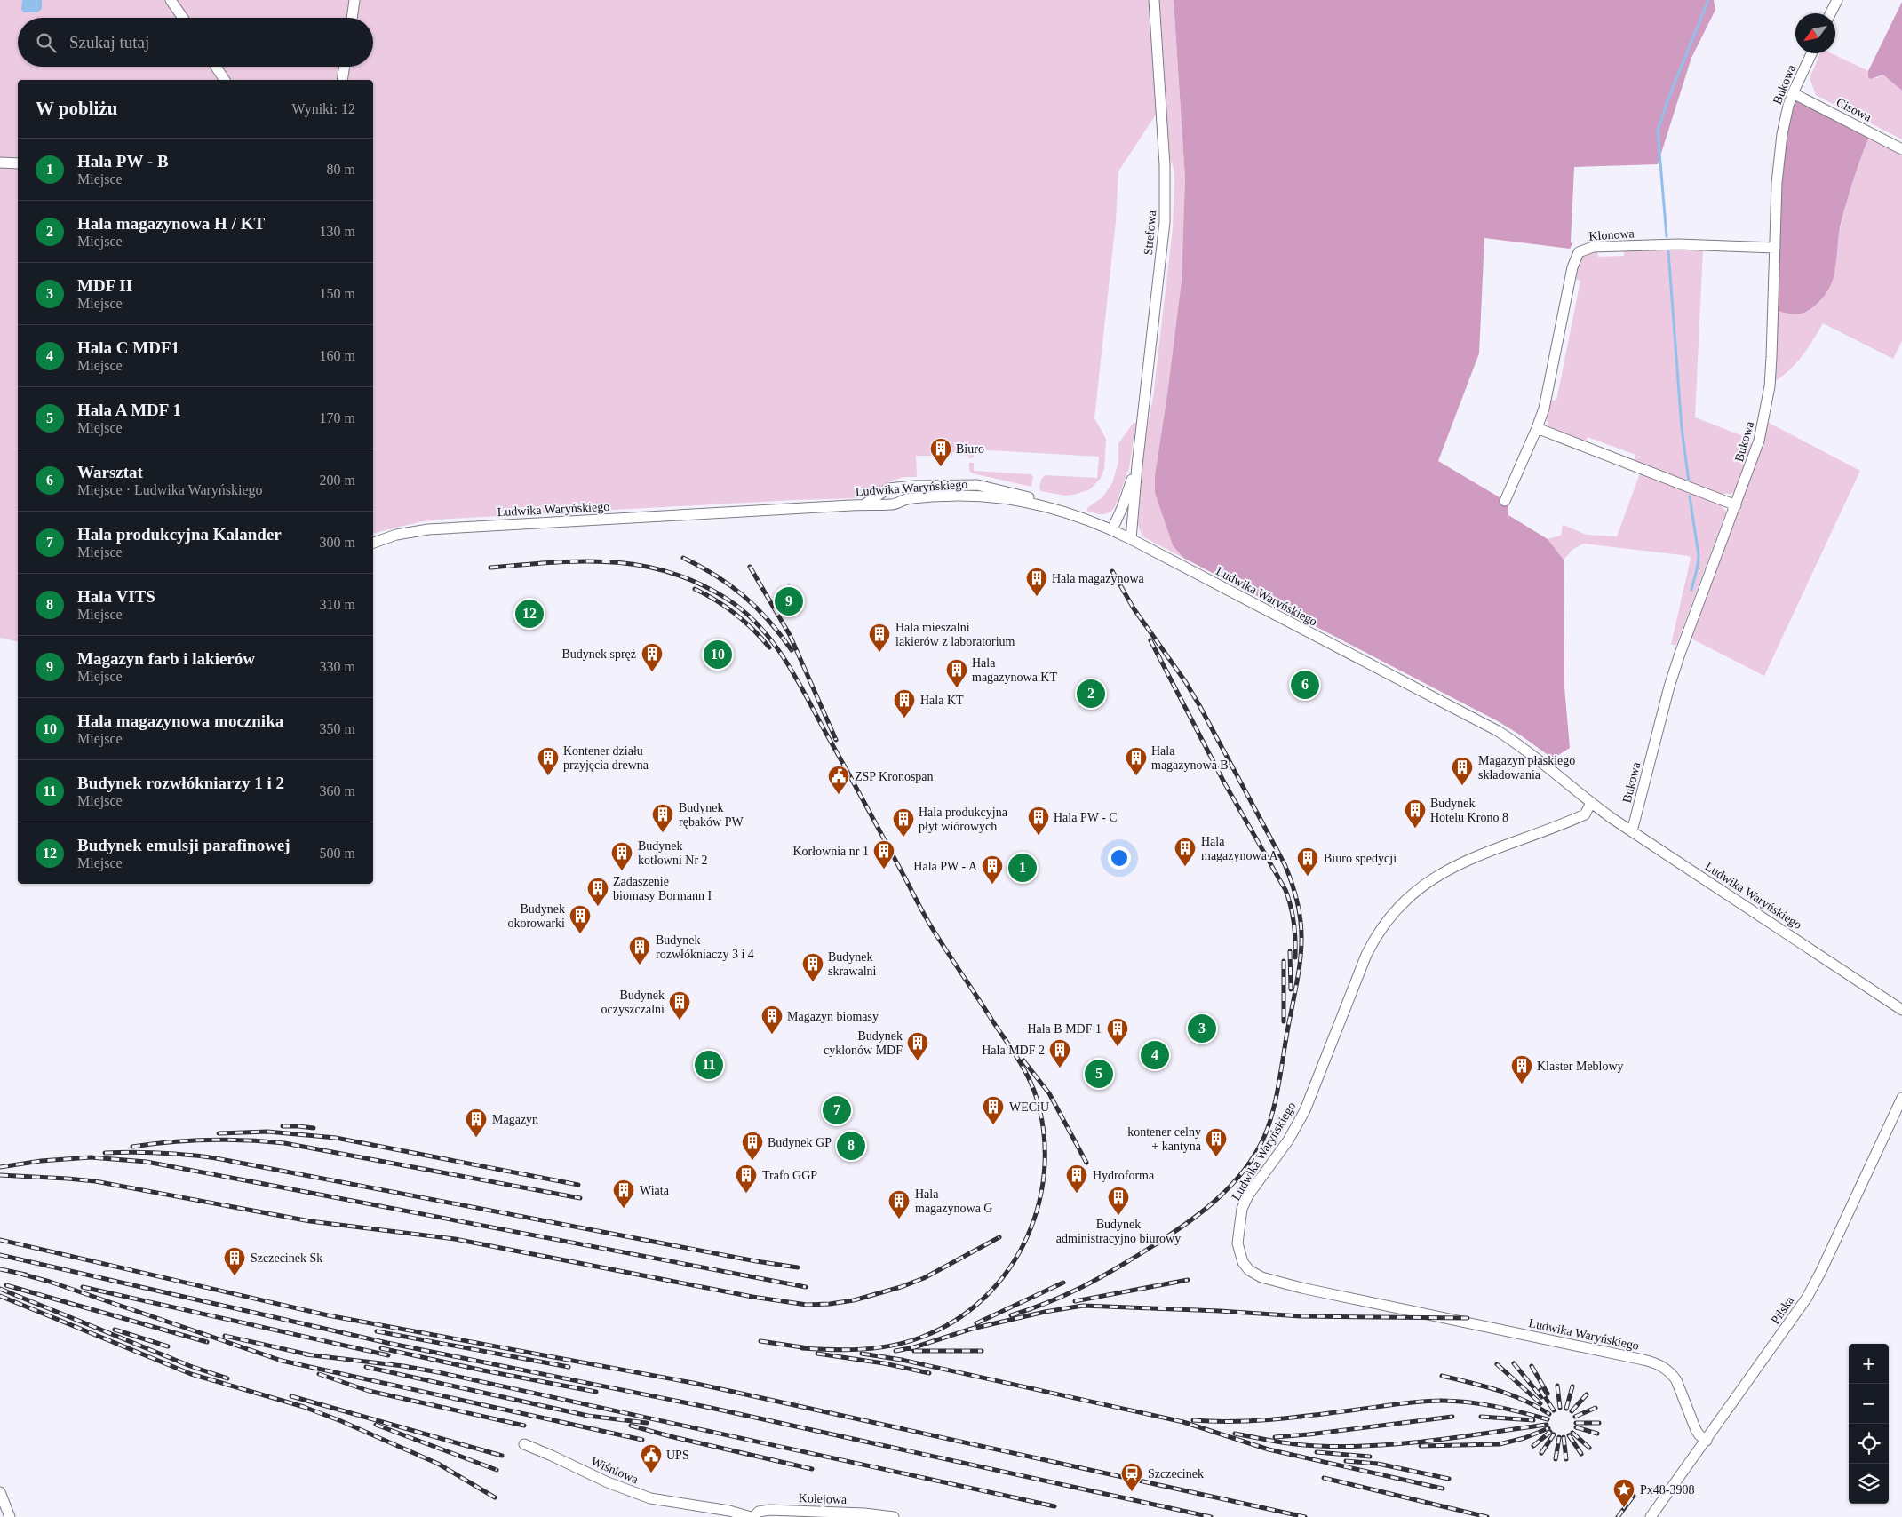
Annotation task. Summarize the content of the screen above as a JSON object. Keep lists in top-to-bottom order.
{
  "streets": {
    "street": [
      "Bukowa",
      "Cisowa",
      "Strefowa",
      "Klonowa",
      "Ludwika Waryńskiego",
      "Pilska",
      "Wiśniowa",
      "Kolejowa"
    ]
  },
  "crossings": [
    ["Bukowa", "Cisowa"],
    ["Bukowa", "Klonowa"],
    ["Bukowa", "Ludwika Waryńskiego"],
    ["Strefowa", "Ludwika Waryńskiego"],
    ["Ludwika Waryńskiego", "Pilska"],
    ["Wiśniowa", "Kolejowa"]
  ],
  "places": {
    "building": [
      "Biuro",
      "Hala magazynowa",
      "Hala mieszalni lakierów z laboratorium",
      "Budynek spręż",
      "Hala magazynowa KT",
      "Hala KT",
      "Kontener działu przyjęcia drewna",
      "Hala magazynowa B",
      "Magazyn płaskiego składowania",
      "Budynek Hotelu Krono 8",
      "Budynek rębaków PW",
      "Hala PW - C",
      "Hala produkcyjna płyt wiórowych",
      "Hala magazynowa A",
      "Korłownia nr 1",
      "Budynek kotłowni Nr 2",
      "Biuro spedycji",
      "Hala PW - A",
      "Zadaszenie biomasy Bormann I",
      "Budynek okorowarki",
      "Budynek rozwłókniaczy 3 i 4",
      "Budynek skrawalni",
      "Budynek oczyszczalni",
      "Magazyn biomasy",
      "Hala B MDF 1",
      "Budynek cyklonów MDF",
      "Hala MDF 2",
      "Klaster Meblowy",
      "WECiU",
      "Magazyn",
      "kontener celny + kantyna",
      "Budynek GP",
      "Trafo GGP",
      "Hydroforma",
      "Wiata",
      "Budynek administracyjno biurowy",
      "Hala magazynowa G",
      "Szczecinek Sk"
    ],
    "public building": ["ZSP Kronospan", "UPS"],
    "station": ["Szczecinek"],
    "place": ["Px48-3908"]
  },
  "north": "bottom left",
  "page": {
    "search": "Szukaj tutaj",
    "heading": ["W pobliżu", "Wyniki: 12"],
    "list": [
      {
        "mark": "1",
        "name": "Hala PW - B",
        "note": "Miejsce",
        "value": "80 m"
      },
      {
        "mark": "2",
        "name": "Hala magazynowa H / KT",
        "note": "Miejsce",
        "value": "130 m"
      },
      {
        "mark": "3",
        "name": "MDF II",
        "note": "Miejsce",
        "value": "150 m"
      },
      {
        "mark": "4",
        "name": "Hala C MDF1",
        "note": "Miejsce",
        "value": "160 m"
      },
      {
        "mark": "5",
        "name": "Hala A MDF 1",
        "note": "Miejsce",
        "value": "170 m"
      },
      {
        "mark": "6",
        "name": "Warsztat",
        "note": "Miejsce · Ludwika Waryńskiego",
        "value": "200 m"
      },
      {
        "mark": "7",
        "name": "Hala produkcyjna Kalander",
        "note": "Miejsce",
        "value": "300 m"
      },
      {
        "mark": "8",
        "name": "Hala VITS",
        "note": "Miejsce",
        "value": "310 m"
      },
      {
        "mark": "9",
        "name": "Magazyn farb i lakierów",
        "note": "Miejsce",
        "value": "330 m"
      },
      {
        "mark": "10",
        "name": "Hala magazynowa mocznika",
        "note": "Miejsce",
        "value": "350 m"
      },
      {
        "mark": "11",
        "name": "Budynek rozwłókniarzy 1 i 2",
        "note": "Miejsce",
        "value": "360 m"
      },
      {
        "mark": "12",
        "name": "Budynek emulsji parafinowej",
        "note": "Miejsce",
        "value": "500 m"
      }
    ],
    "pins": [
      "9",
      "12",
      "10",
      "6",
      "2",
      "1",
      "3",
      "4",
      "11",
      "5",
      "7",
      "8"
    ],
    "map_buttons": ["+", "−"]
  }
}
